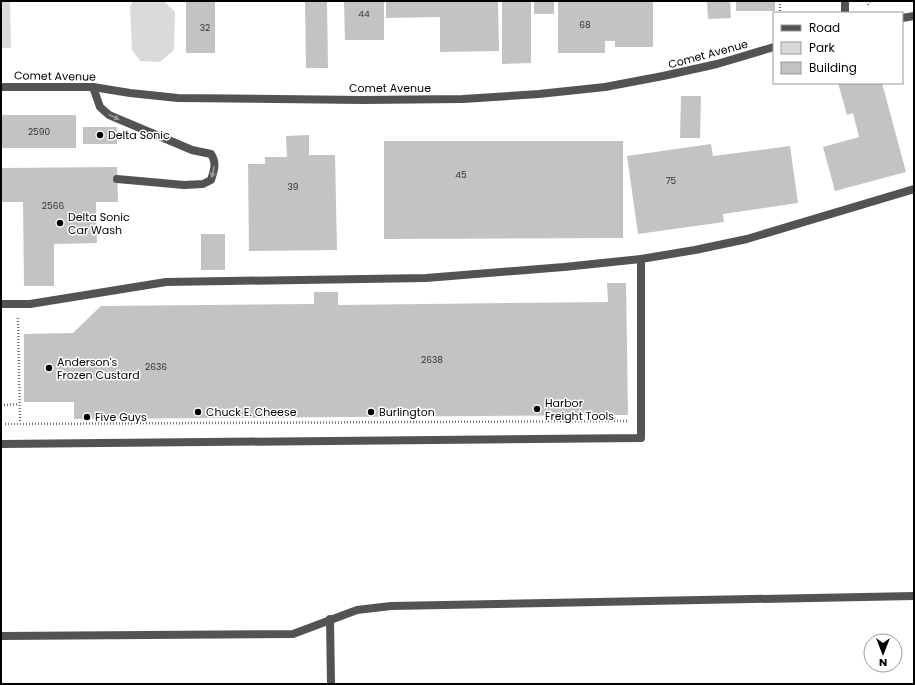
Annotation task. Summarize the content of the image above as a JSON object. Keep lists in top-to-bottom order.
{
  "streets": {
    "street": ["Comet Avenue"]
  },
  "places": [
    "Delta Sonic",
    "Delta Sonic Car Wash",
    "Anderson's Frozen Custard",
    "Harbor Freight Tools",
    "Chuck E. Cheese",
    "Burlington",
    "Five Guys"
  ],
  "house_numbers": [
    "44",
    "68",
    "32",
    "2590",
    "45",
    "75",
    "39",
    "2566",
    "2638",
    "2636"
  ],
  "legend": ["Road", "Park", "Building"],
  "north": "bottom"
}
